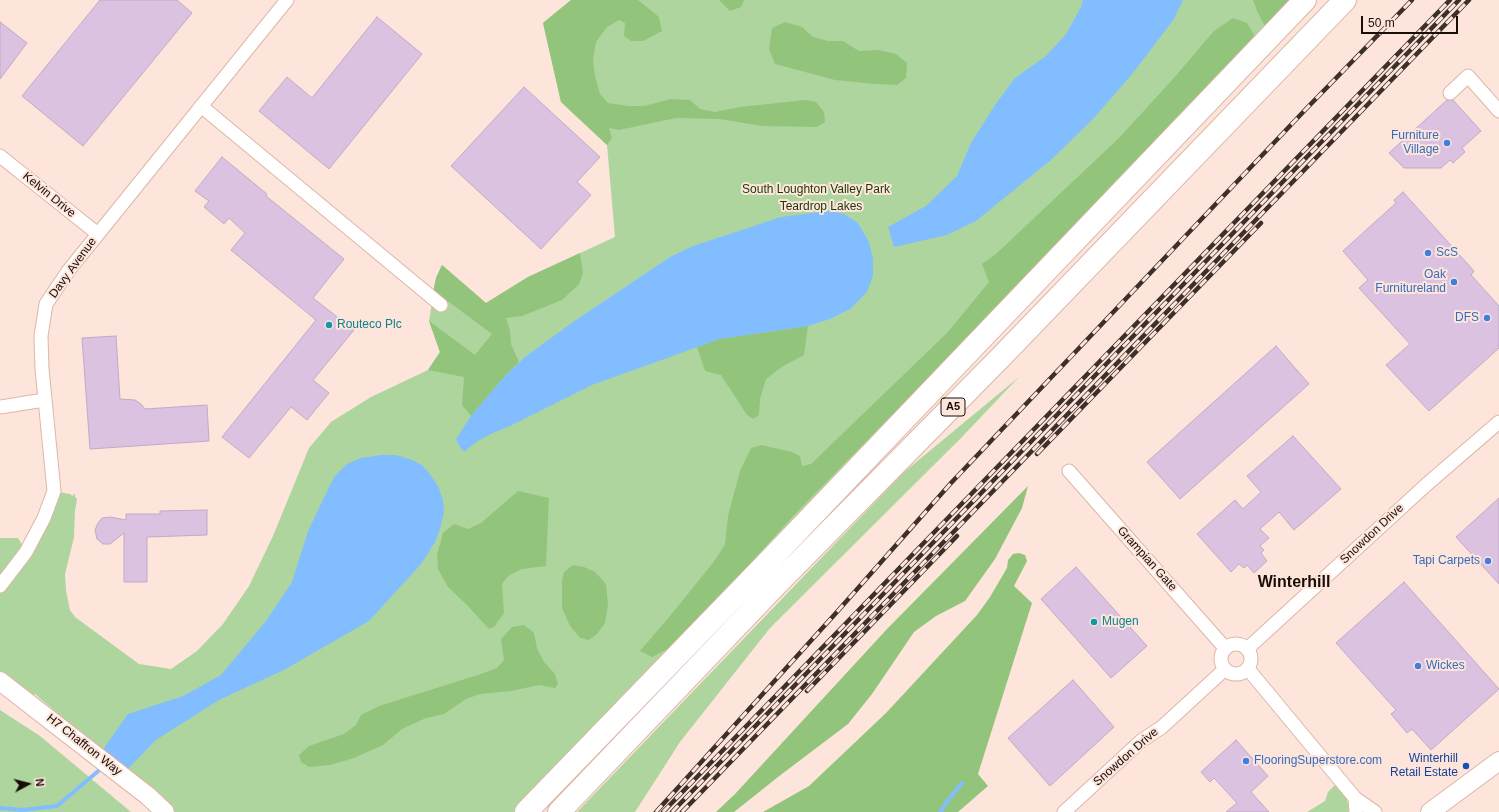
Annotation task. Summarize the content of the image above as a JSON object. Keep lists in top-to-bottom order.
{
  "streets": {
    "highway": ["A5"],
    "street": [
      "Kelvin Drive",
      "Davy Avenue",
      "Snowdon Drive",
      "Grampian Gate",
      "H7 Chaffron Way"
    ]
  },
  "crossings": [
    ["Kelvin Drive", "Davy Avenue"],
    ["Snowdon Drive", "Grampian Gate"]
  ],
  "districts": ["Winterhill"],
  "parks": ["South Loughton Valley Park", "Teardrop Lakes"],
  "places": [
    "Furniture Village",
    "ScS",
    "Oak Furnitureland",
    "DFS",
    "Routeco Plc",
    "Tapi Carpets",
    "Mugen",
    "Wickes",
    "FlooringSuperstore.com",
    "Winterhill Retail Estate"
  ],
  "scale_bar": "50 m",
  "north": "right"
}
